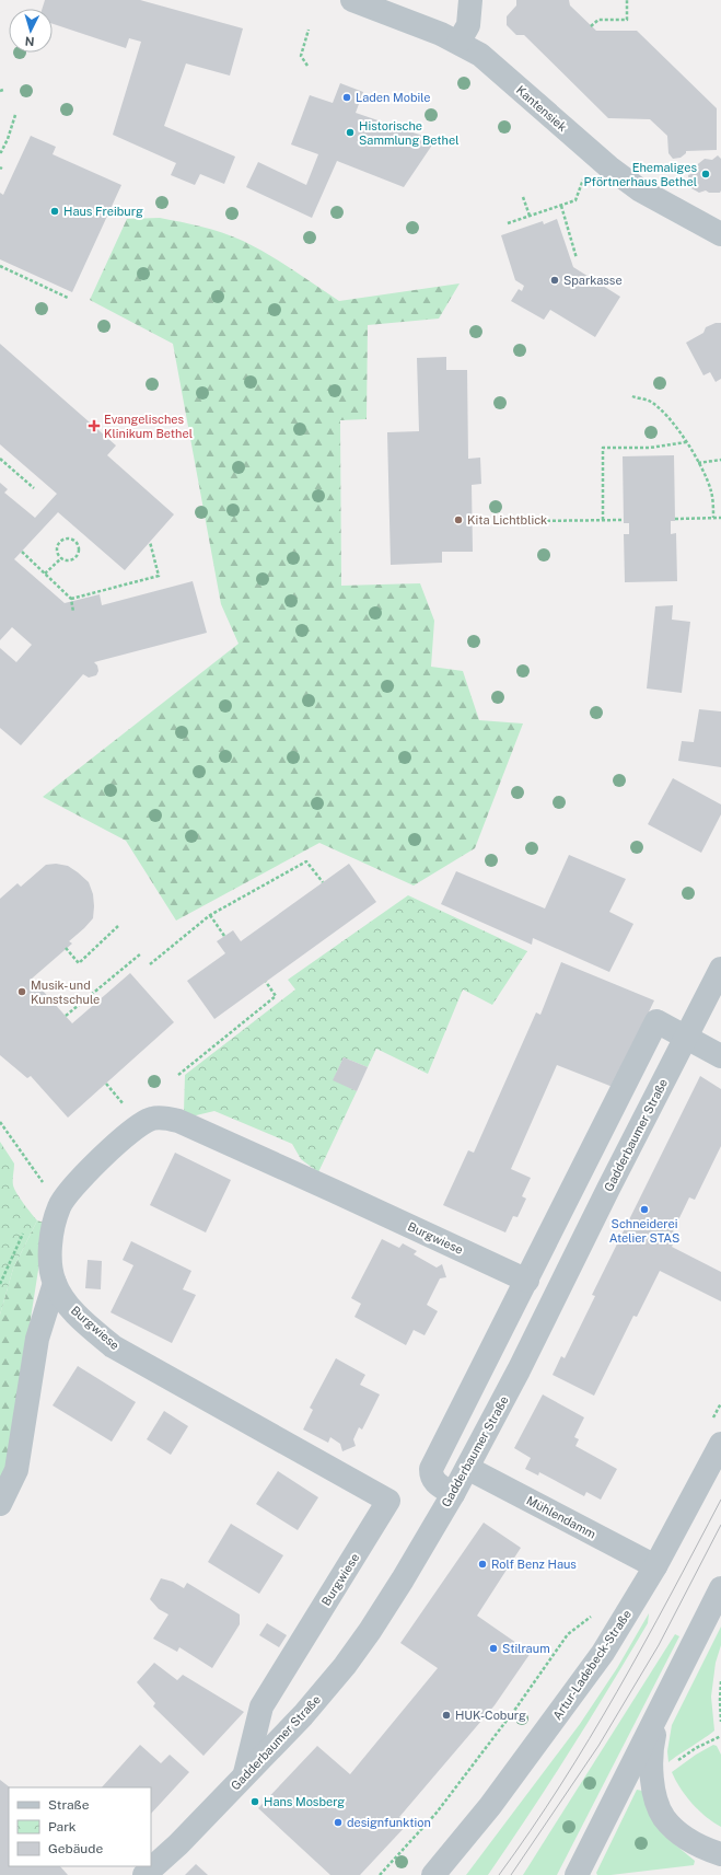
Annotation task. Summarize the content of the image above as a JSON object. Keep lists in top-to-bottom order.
{
  "streets": {
    "street": [
      "Kantensiek",
      "Gadderbaumer Straße",
      "Burgwiese",
      "Mühlendamm",
      "Artur-Ladebeck-Straße"
    ]
  },
  "crossings": [
    ["Gadderbaumer Straße", "Burgwiese"],
    ["Gadderbaumer Straße", "Mühlendamm"],
    ["Mühlendamm", "Artur-Ladebeck-Straße"]
  ],
  "places": {
    "other": [
      "Laden Mobile",
      "Historische Sammlung Bethel",
      "Ehemaliges Pförtnerhaus Bethel",
      "Haus Freiburg",
      "Sparkasse",
      "Kita Lichtblick",
      "Musik- und Kunstschule",
      "Schneiderei Atelier STAS",
      "Rolf Benz Haus",
      "Stilraum",
      "HUK-Coburg",
      "Hans Mosberg",
      "designfunktion"
    ],
    "health": ["Evangelisches Klinikum Bethel"]
  },
  "legend": ["Straße", "Park", "Gebäude"],
  "north": "bottom"
}
